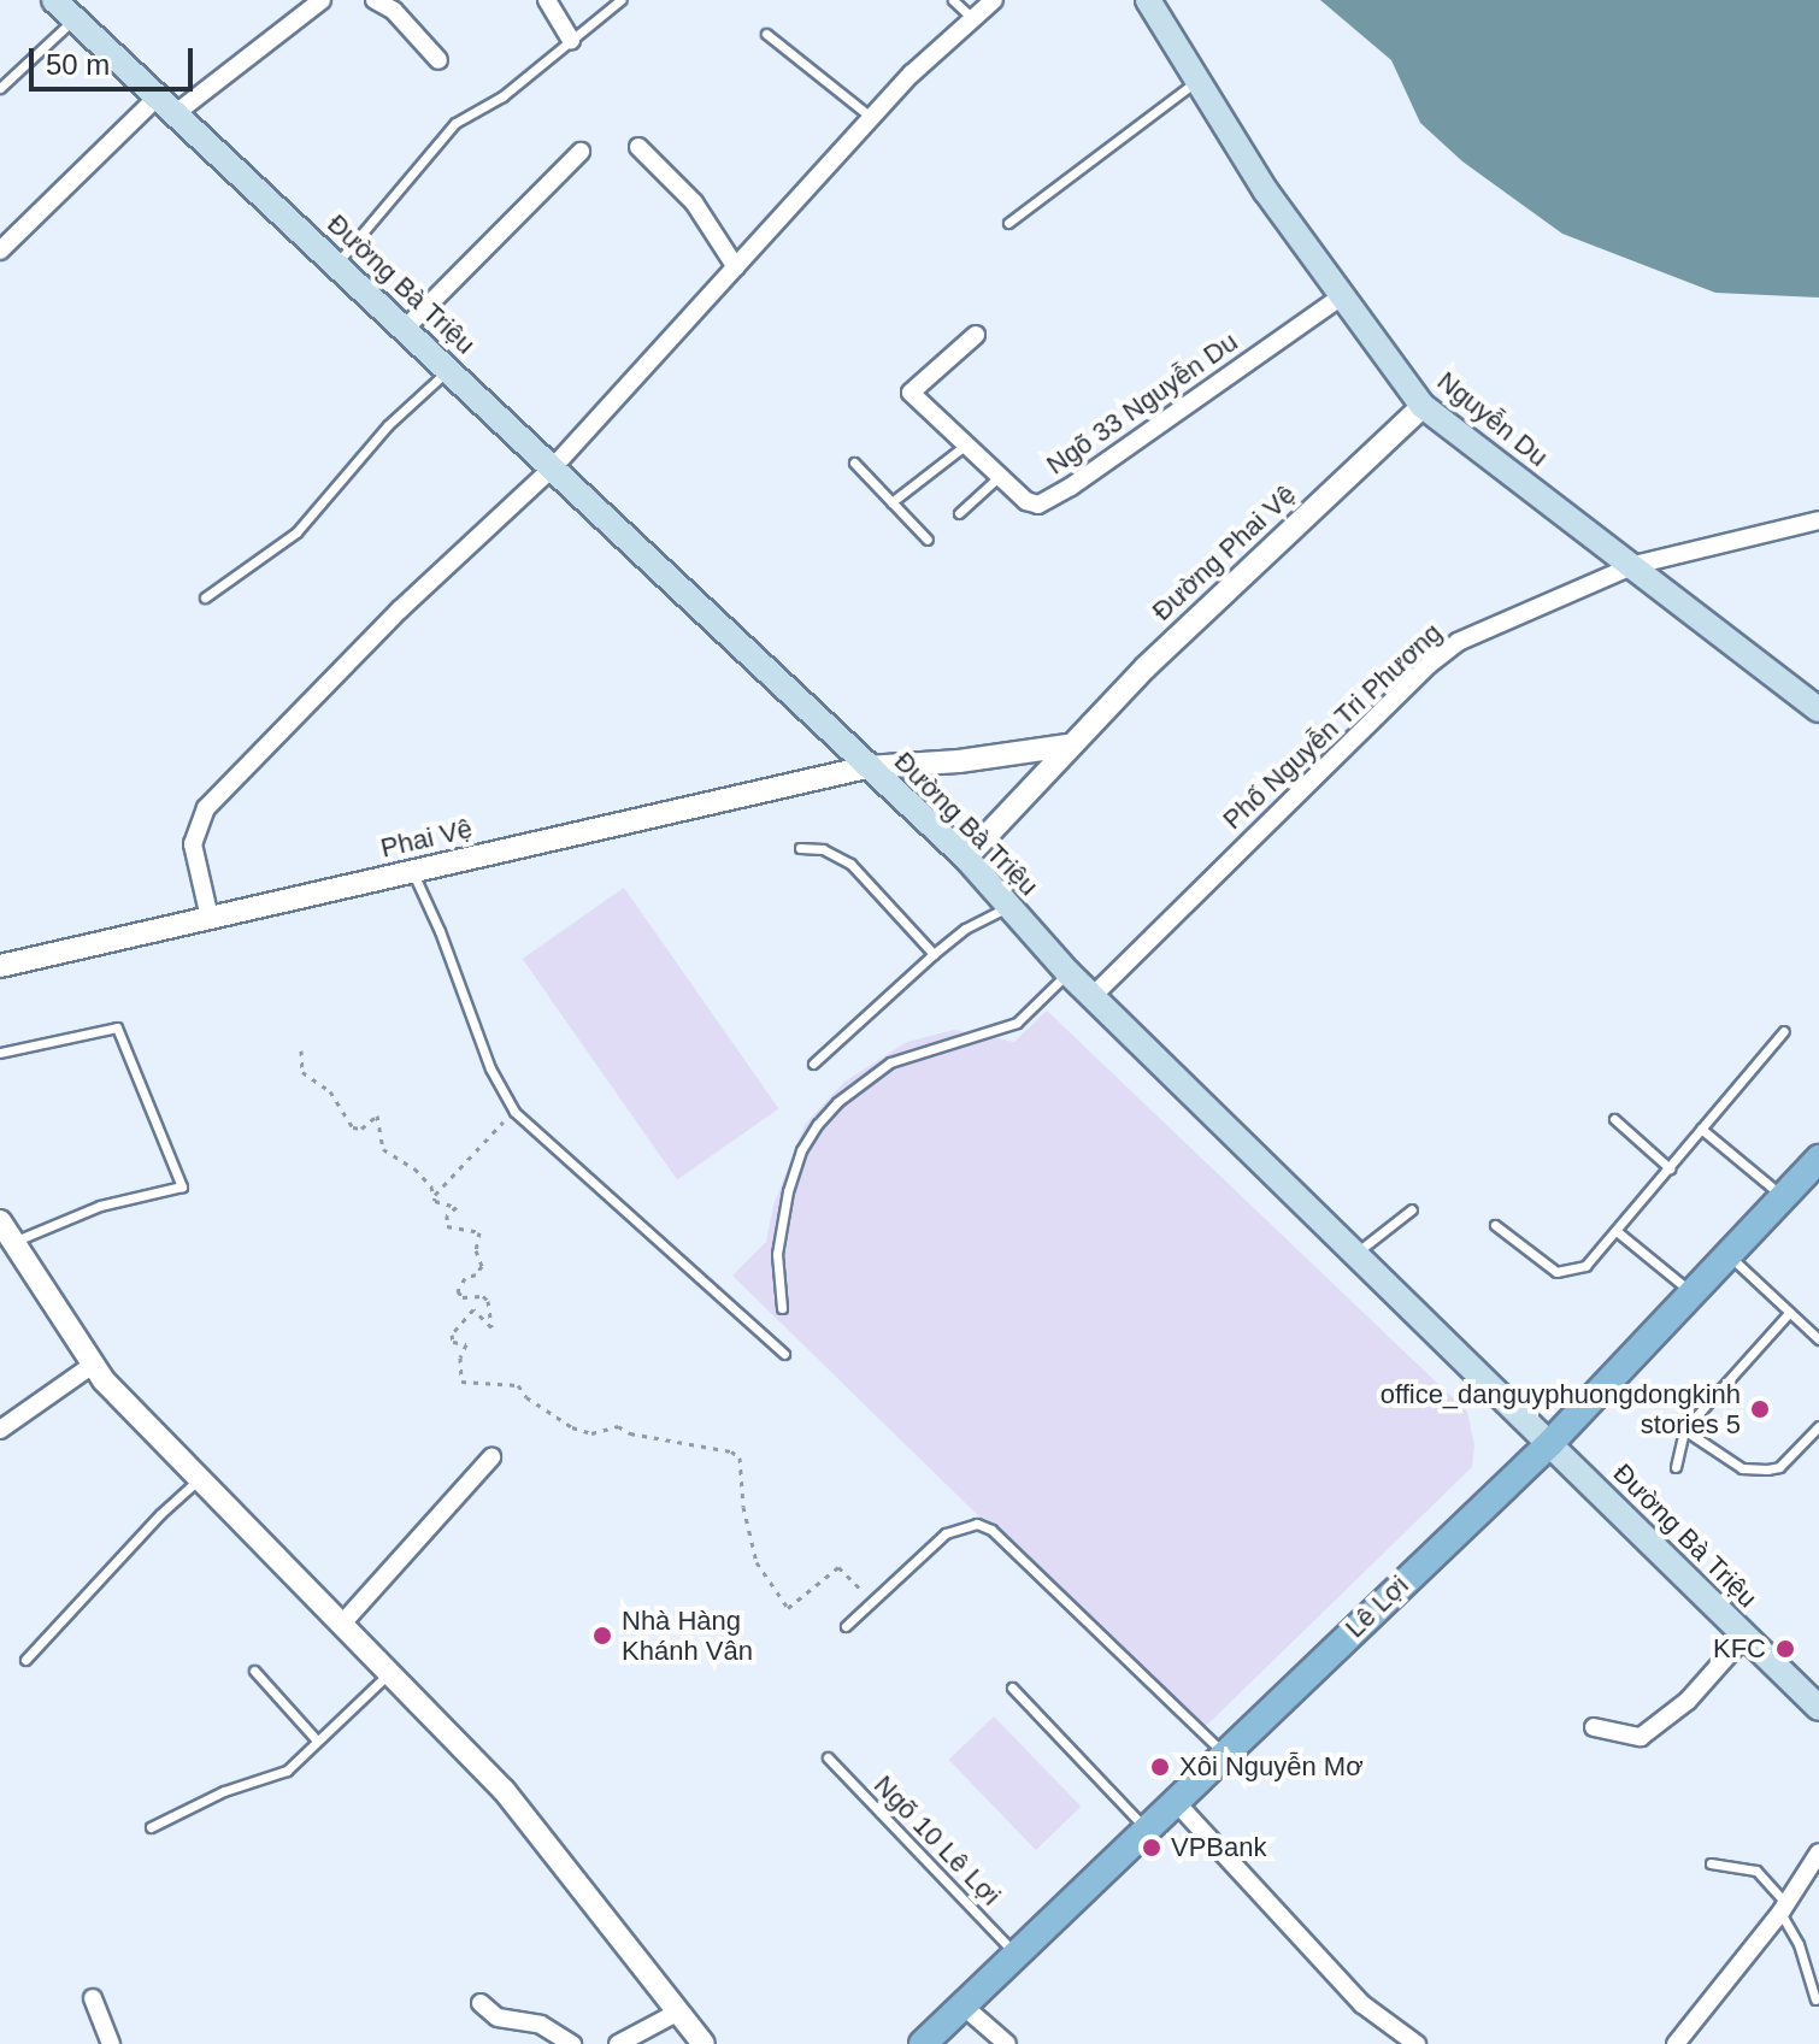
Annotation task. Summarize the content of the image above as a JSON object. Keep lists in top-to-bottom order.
{
  "streets": {
    "main road": ["Đường Bà Triệu", "Nguyễn Du", "Lê Lợi"],
    "street": [
      "Ngõ 33 Nguyễn Du",
      "Đường Phai Vệ",
      "Phố Nguyễn Tri Phương",
      "Phai Vệ"
    ],
    "lane": ["Ngõ 10 Lê Lợi"]
  },
  "crossings": [
    ["Đường Bà Triệu", "Đường Phai Vệ"],
    ["Đường Bà Triệu", "Phố Nguyễn Tri Phương"],
    ["Đường Bà Triệu", "Phai Vệ"],
    ["Đường Bà Triệu", "Lê Lợi"],
    ["Ngõ 33 Nguyễn Du", "Nguyễn Du"],
    ["Nguyễn Du", "Đường Phai Vệ"],
    ["Nguyễn Du", "Phố Nguyễn Tri Phương"],
    ["Lê Lợi", "Ngõ 10 Lê Lợi"]
  ],
  "places": [
    "office_danguyphuongdongkinh stories 5",
    "Nhà Hàng Khánh Vân",
    "KFC",
    "Xôi Nguyễn Mơ",
    "VPBank"
  ],
  "scale_bar": "50 m"
}
